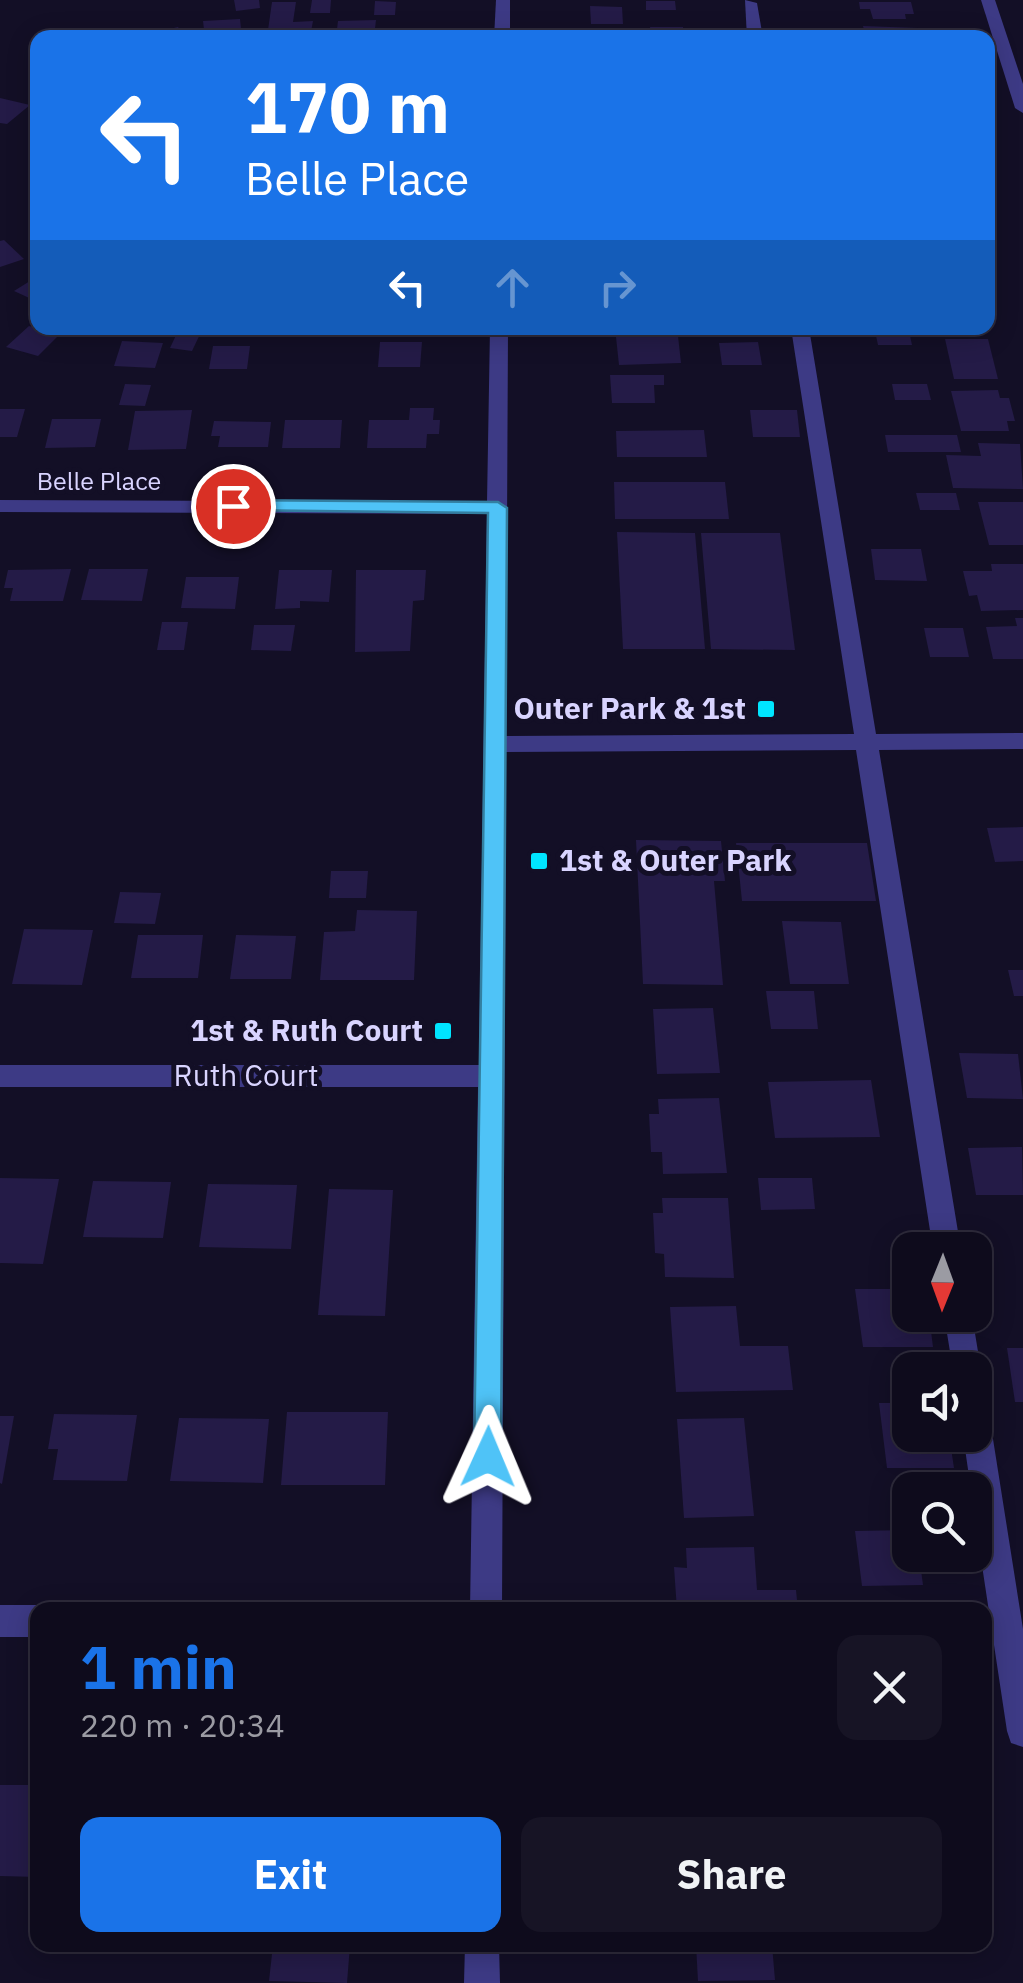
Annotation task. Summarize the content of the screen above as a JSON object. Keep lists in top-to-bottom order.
{
  "streets": {
    "street": ["Belle Place", "Ruth Court"]
  },
  "places": {
    "transit": ["Outer Park & 1st", "1st & Outer Park", "1st & Ruth Court"]
  },
  "north": "bottom",
  "page": {
    "turn": ["170 m", "Belle Place"],
    "heading": ["1 min", "220 m · 20:34"],
    "buttons": ["Exit", "Share"]
  }
}
